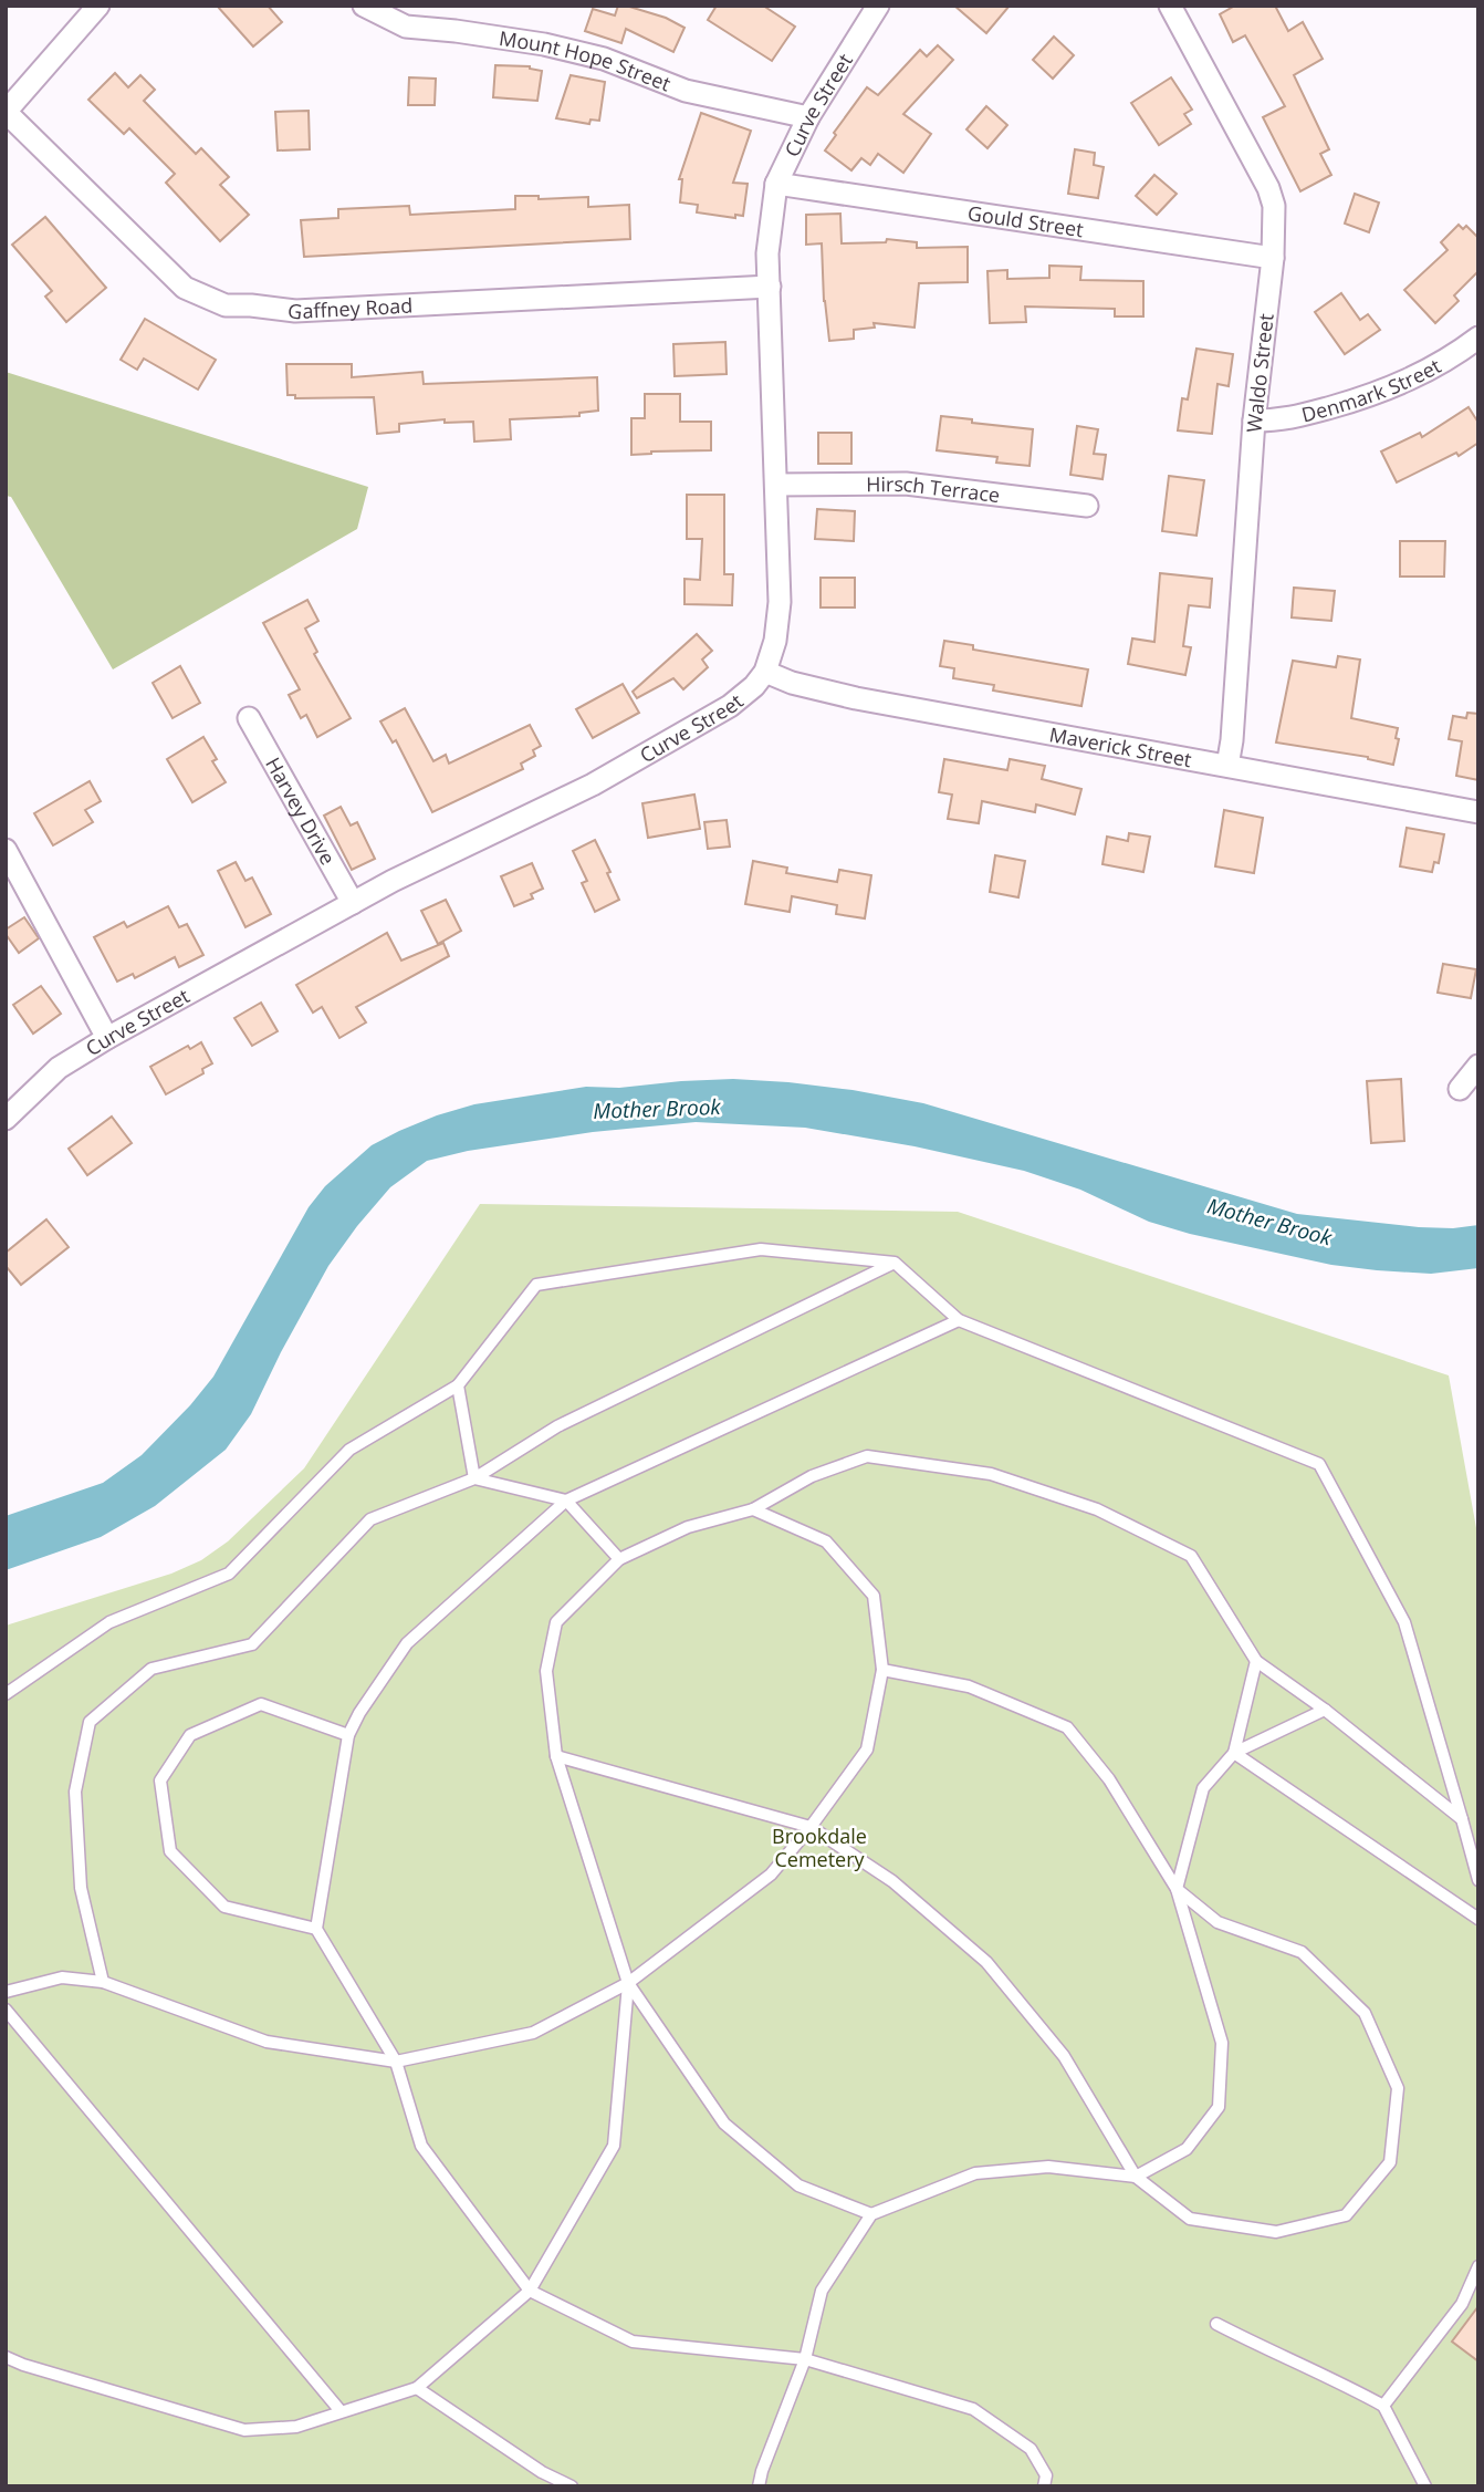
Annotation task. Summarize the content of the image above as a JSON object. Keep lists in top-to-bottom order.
{
  "streets": {
    "street": [
      "Mount Hope Street",
      "Curve Street",
      "Gould Street",
      "Gaffney Road",
      "Waldo Street",
      "Denmark Street",
      "Hirsch Terrace",
      "Maverick Street",
      "Harvey Drive"
    ]
  },
  "crossings": [
    ["Mount Hope Street", "Curve Street"],
    ["Curve Street", "Gould Street"],
    ["Curve Street", "Gaffney Road"],
    ["Curve Street", "Hirsch Terrace"],
    ["Curve Street", "Maverick Street"],
    ["Curve Street", "Harvey Drive"],
    ["Gould Street", "Waldo Street"],
    ["Waldo Street", "Denmark Street"],
    ["Waldo Street", "Maverick Street"]
  ],
  "water": ["Mother Brook"],
  "parks": ["Brookdale Cemetery"]
}
